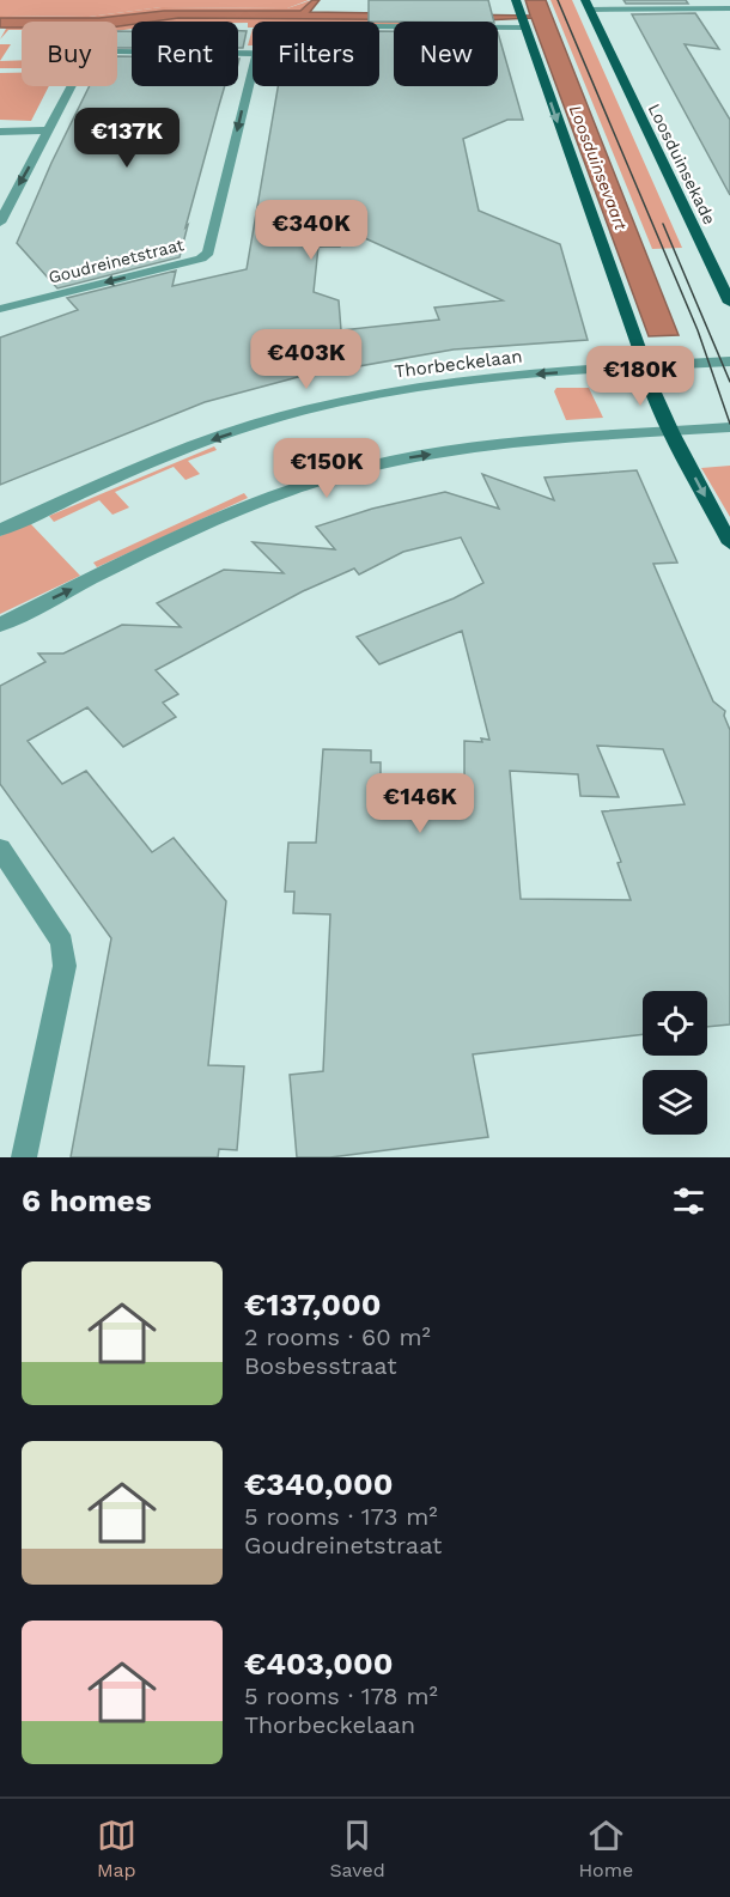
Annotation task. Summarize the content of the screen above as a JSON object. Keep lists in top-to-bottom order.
{
  "streets": {
    "main road": ["Loosduinsekade"],
    "street": ["Goudreinetstraat", "Thorbeckelaan"]
  },
  "one_way": ["Goudreinetstraat"],
  "water": ["Loosduinsevaart"],
  "page": {
    "chip": [
      "Buy",
      "Rent",
      "Filters",
      "New"
    ],
    "price": [
      "€137K",
      "€340K",
      "€403K",
      "€180K",
      "€150K",
      "€146K"
    ],
    "heading": "6 homes",
    "list": [
      {
        "name": "€137,000",
        "note": "2 rooms · 60 m² · Bosbesstraat"
      },
      {
        "name": "€340,000",
        "note": "5 rooms · 173 m² · Goudreinetstraat"
      },
      {
        "name": "€403,000",
        "note": "5 rooms · 178 m² · Thorbeckelaan"
      }
    ],
    "tabs": ["Map", "Saved", "Home"]
  }
}
